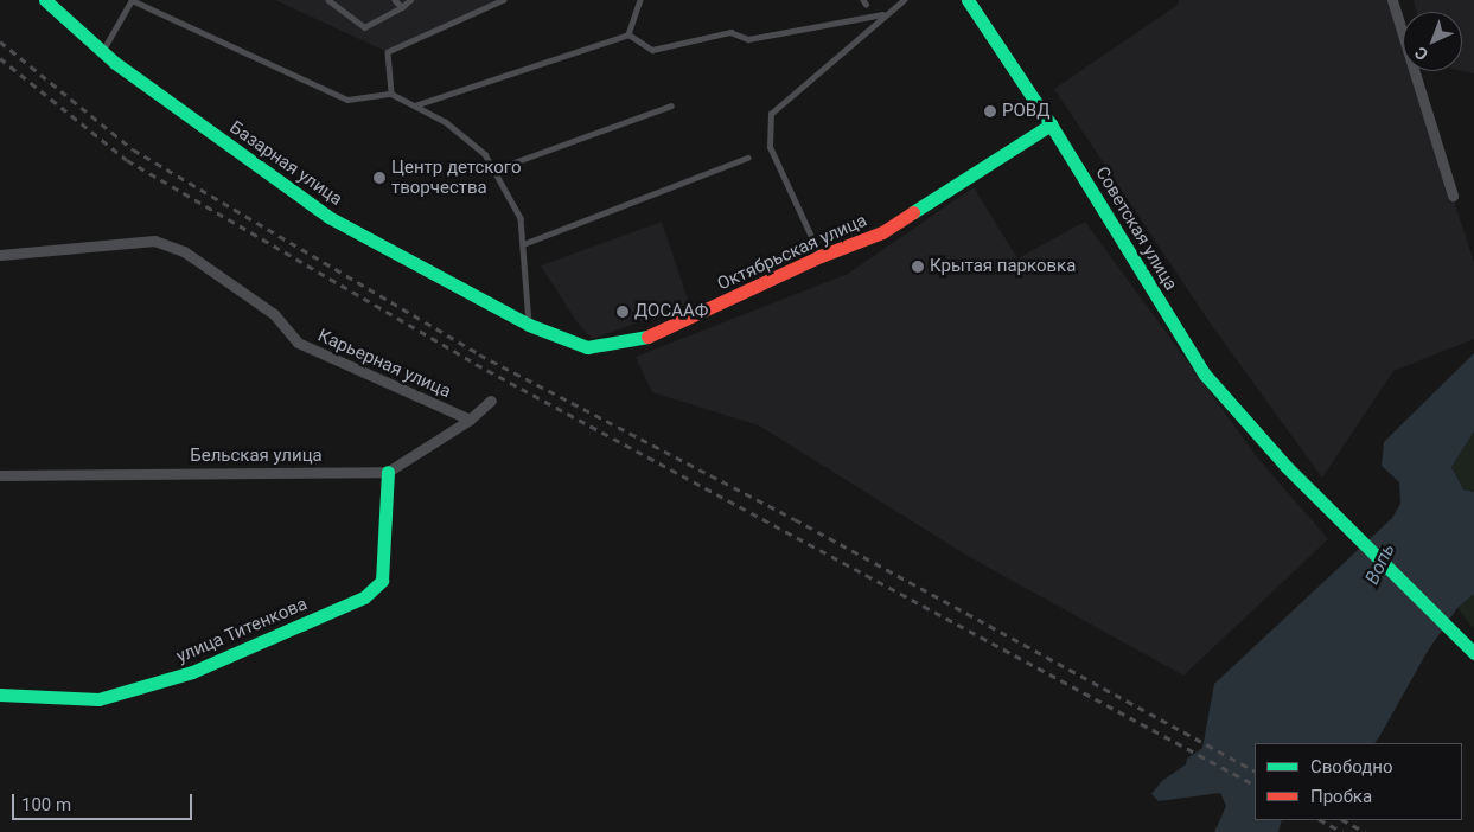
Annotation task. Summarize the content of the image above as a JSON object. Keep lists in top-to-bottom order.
{
  "streets": {
    "street": [
      "Базарная улица",
      "Советская улица",
      "Октябрьская улица",
      "Карьерная улица",
      "Бельская улица",
      "улица Титенкова"
    ]
  },
  "crossings": [
    ["Базарная улица", "Октябрьская улица"],
    ["Советская улица", "Октябрьская улица"],
    ["Бельская улица", "улица Титенкова"]
  ],
  "water": ["Вопь"],
  "places": [
    "РОВД",
    "Центр детского творчества",
    "Крытая парковка",
    "ДОСААФ"
  ],
  "legend": ["Свободно", "Пробка"],
  "scale_bar": "100 m",
  "north": "bottom left"
}
